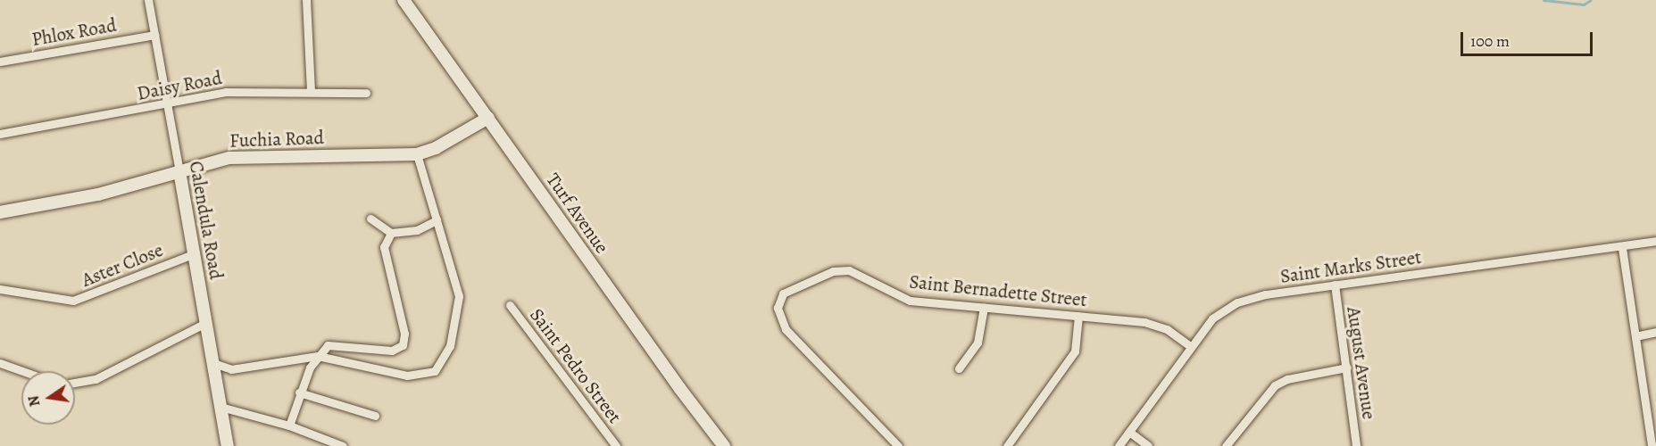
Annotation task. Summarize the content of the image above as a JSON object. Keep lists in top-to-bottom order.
{
  "streets": {
    "street": [
      "Phlox Road",
      "Daisy Road",
      "Fuchia Road",
      "Turf Avenue",
      "Calendula Road",
      "Aster Close",
      "Saint Marks Street",
      "Saint Bernadette Street",
      "August Avenue",
      "Saint Pedro Street"
    ]
  },
  "crossings": [
    ["Phlox Road", "Calendula Road"],
    ["Daisy Road", "Calendula Road"],
    ["Fuchia Road", "Turf Avenue"],
    ["Fuchia Road", "Calendula Road"],
    ["Calendula Road", "Aster Close"],
    ["Saint Marks Street", "Saint Bernadette Street"],
    ["Saint Marks Street", "August Avenue"]
  ],
  "scale_bar": "100 m",
  "north": "left"
}
